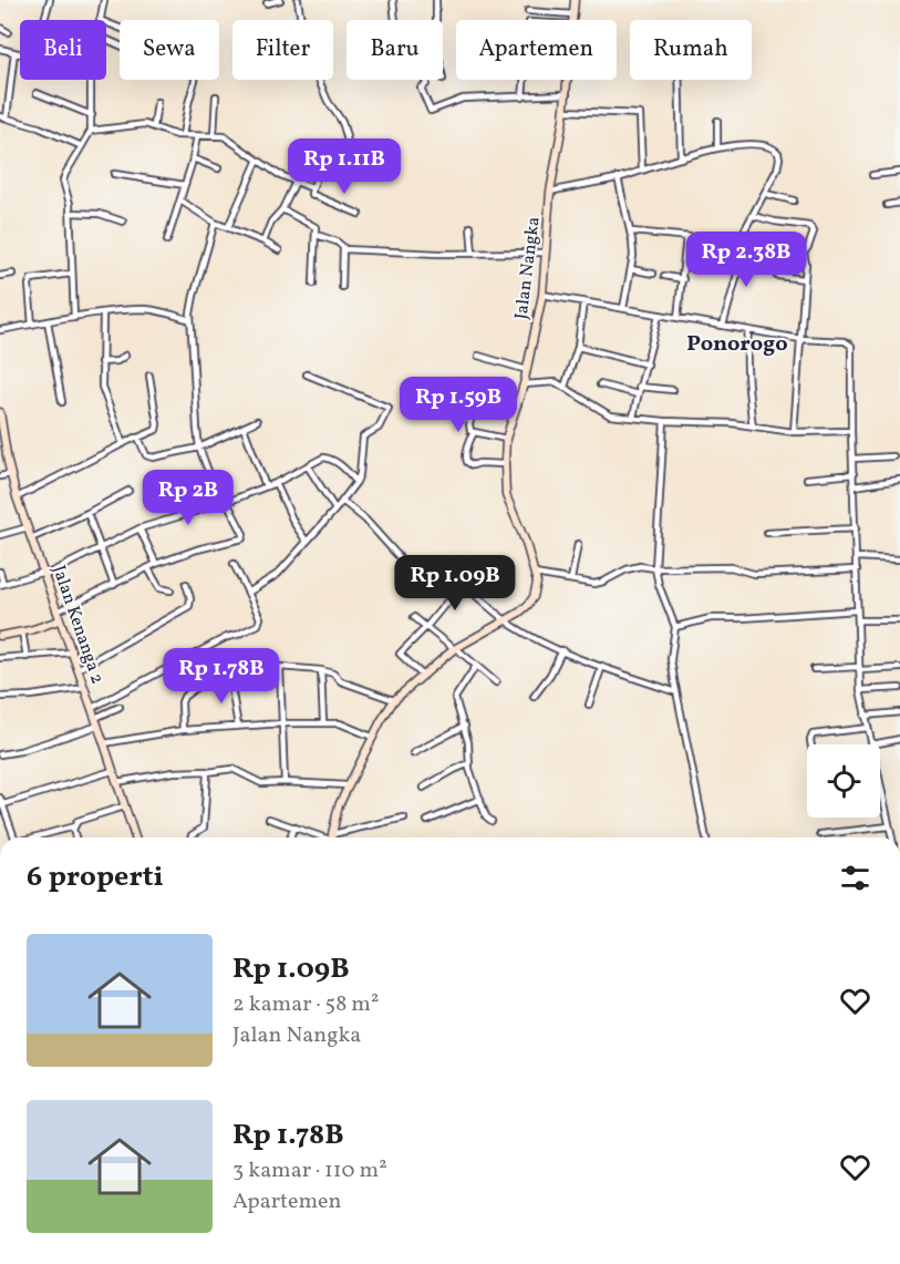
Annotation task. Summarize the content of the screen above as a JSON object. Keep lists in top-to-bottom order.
{
  "streets": {
    "street": ["Jalan Nangka", "Jalan Kenanga 2"]
  },
  "districts": ["Ponorogo"],
  "page": {
    "chip": [
      "Beli",
      "Sewa",
      "Filter",
      "Baru",
      "Apartemen",
      "Rumah"
    ],
    "price": [
      "Rp 1.11B",
      "Rp 2.38B",
      "Rp 1.59B",
      "Rp 2B",
      "Rp 1.09B",
      "Rp 1.78B"
    ],
    "heading": "6 properti",
    "list": [
      {
        "name": "Rp 1.09B",
        "note": "2 kamar · 58 m² · Jalan Nangka"
      },
      {
        "name": "Rp 1.78B",
        "note": "3 kamar · 110 m² · Apartemen"
      }
    ]
  }
}
